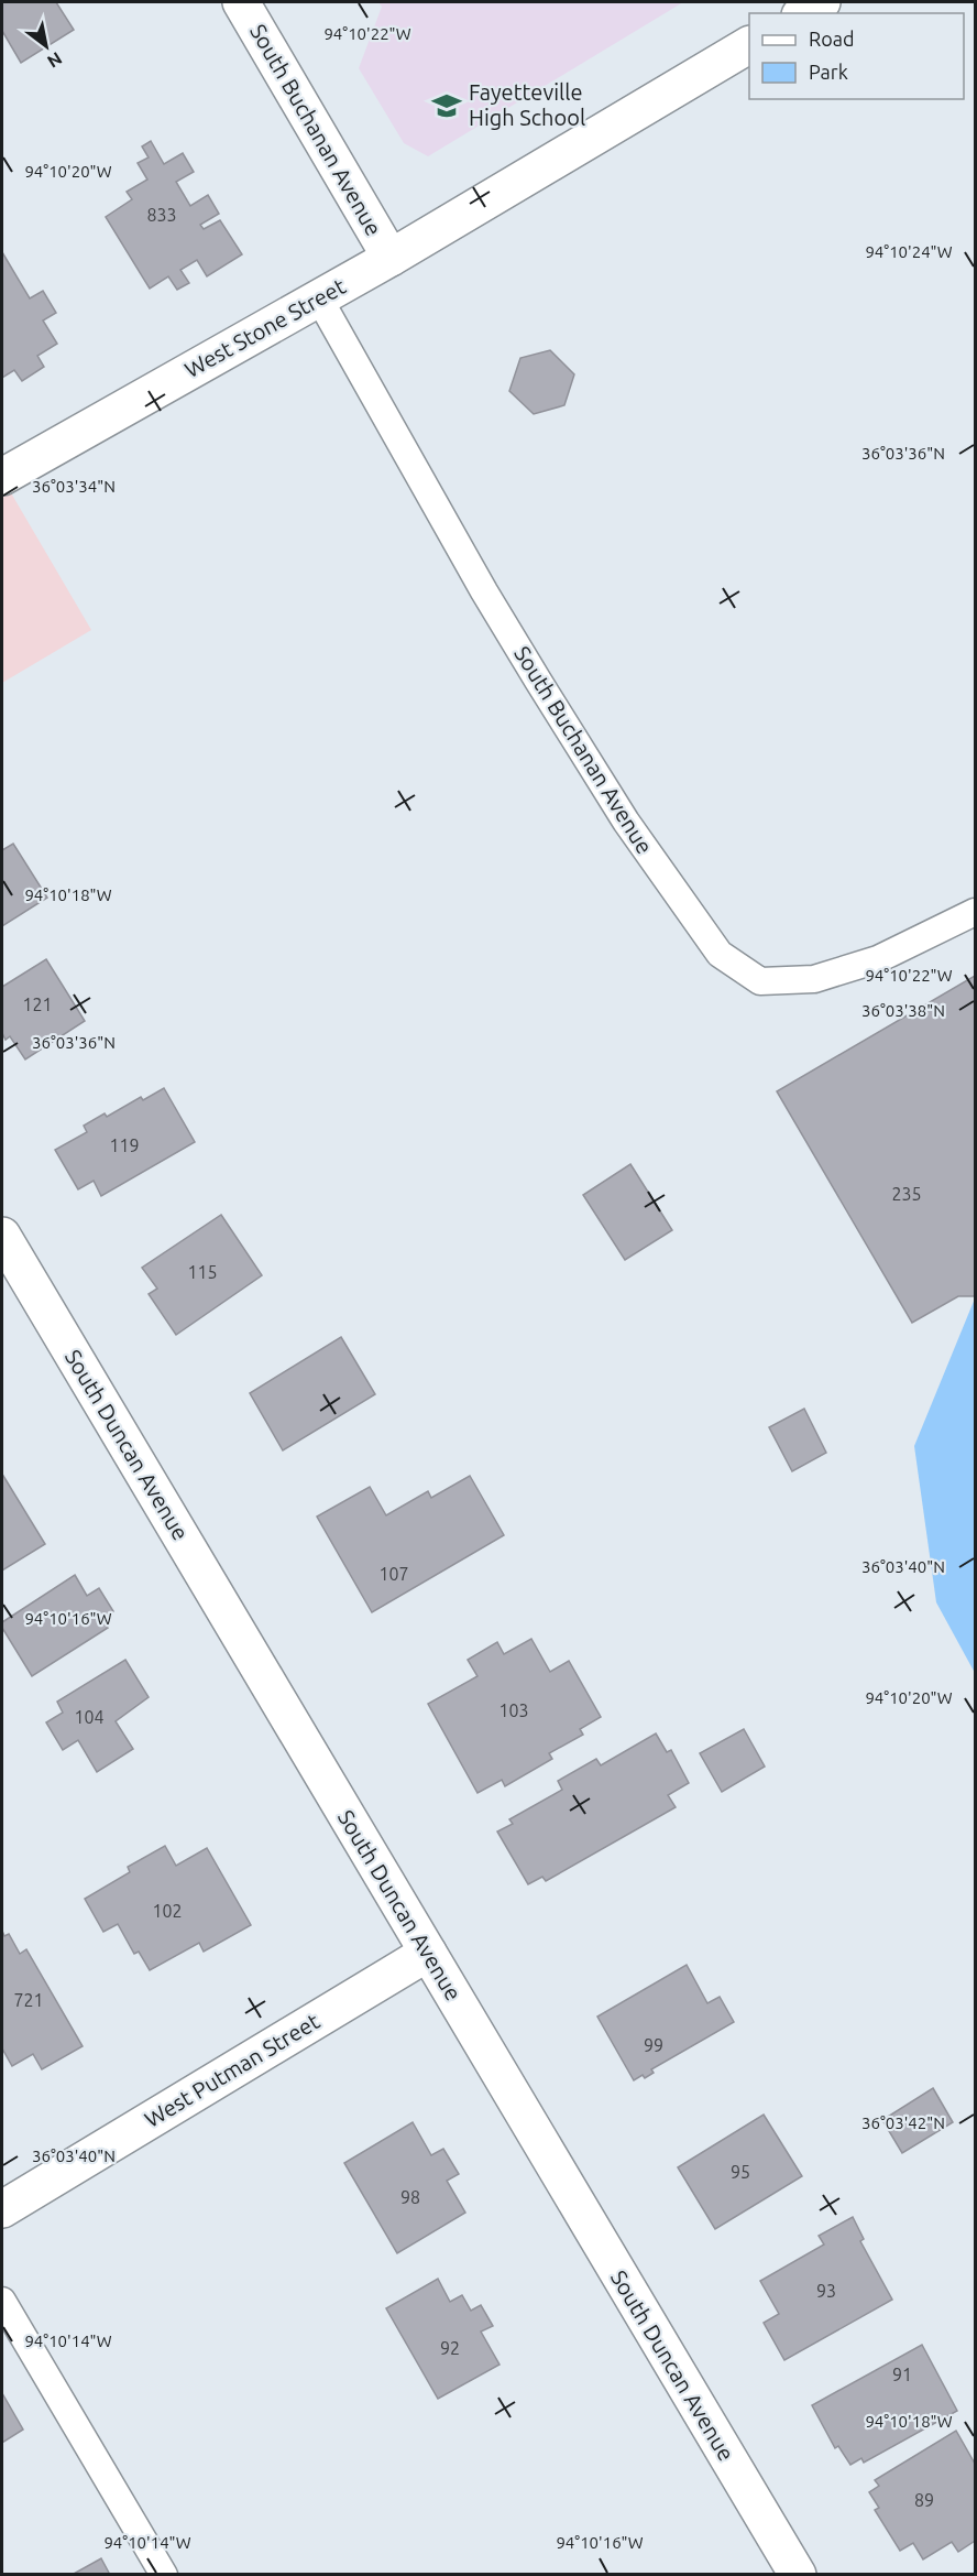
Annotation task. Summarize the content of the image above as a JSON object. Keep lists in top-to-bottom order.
{
  "streets": {
    "street": [
      "South Buchanan Avenue",
      "West Stone Street",
      "South Duncan Avenue",
      "West Putman Street"
    ]
  },
  "crossings": [
    ["South Buchanan Avenue", "West Stone Street"],
    ["South Duncan Avenue", "West Putman Street"]
  ],
  "places": {
    "school or university": ["Fayetteville High School"]
  },
  "house_numbers": [
    "833",
    "121",
    "119",
    "235",
    "115",
    "107",
    "103",
    "104",
    "102",
    "721",
    "99",
    "95",
    "98",
    "93",
    "92",
    "91",
    "89"
  ],
  "legend": ["Road", "Park"],
  "north": "bottom right",
  "coordinates": [
    "94°10'22\"W",
    "94°10'20\"W",
    "94°10'24\"W",
    "36°03'36\"N",
    "36°03'34\"N",
    "94°10'18\"W",
    "36°03'38\"N",
    "36°03'40\"N",
    "94°10'16\"W",
    "36°03'42\"N",
    "94°10'14\"W"
  ]
}
